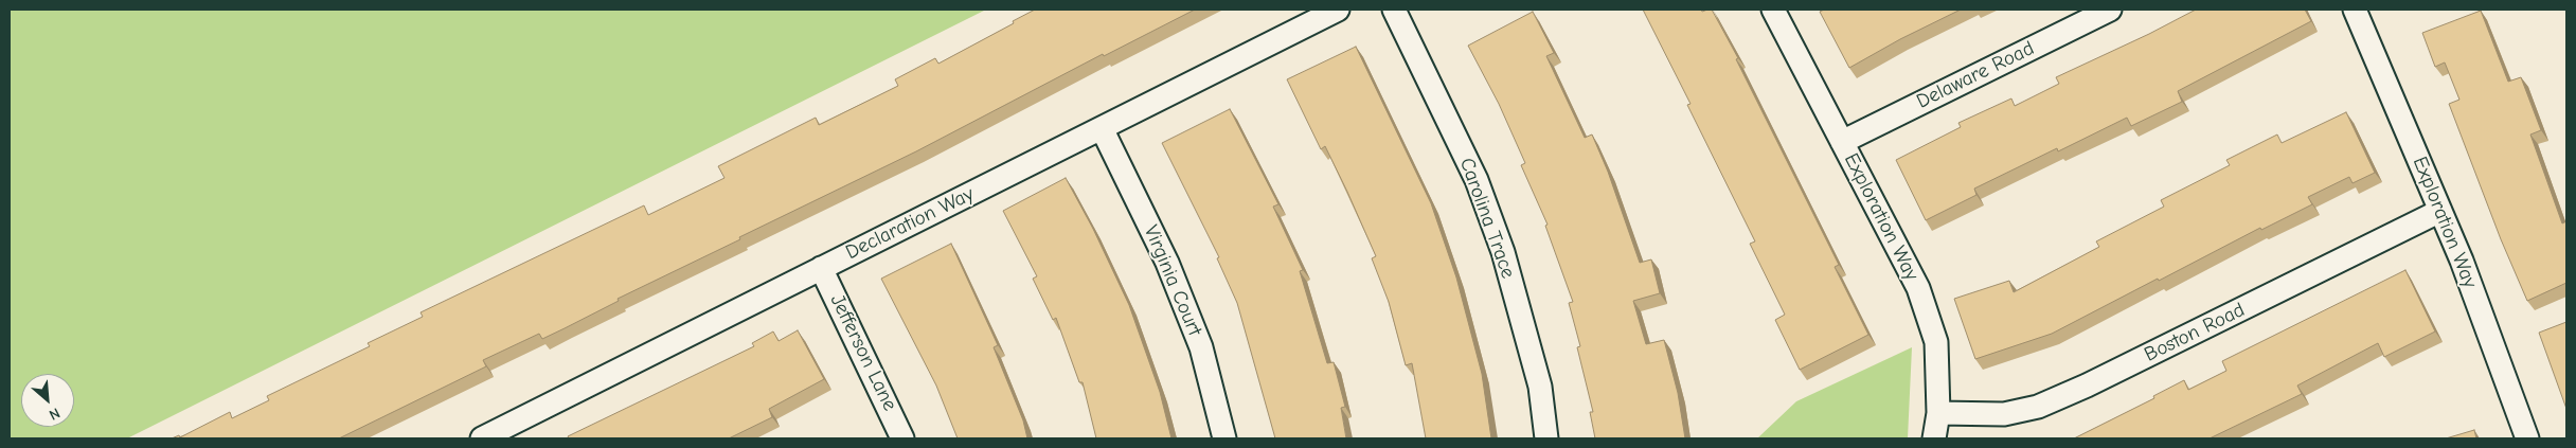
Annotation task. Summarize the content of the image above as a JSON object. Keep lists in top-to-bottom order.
{
  "streets": {
    "street": [
      "Delaware Road",
      "Exploration Way",
      "Carolina Trace",
      "Declaration Way",
      "Virginia Court",
      "Boston Road",
      "Jefferson Lane"
    ]
  },
  "crossings": [
    ["Delaware Road", "Exploration Way"],
    ["Exploration Way", "Boston Road"],
    ["Declaration Way", "Virginia Court"],
    ["Declaration Way", "Jefferson Lane"]
  ],
  "north": "bottom right"
}
